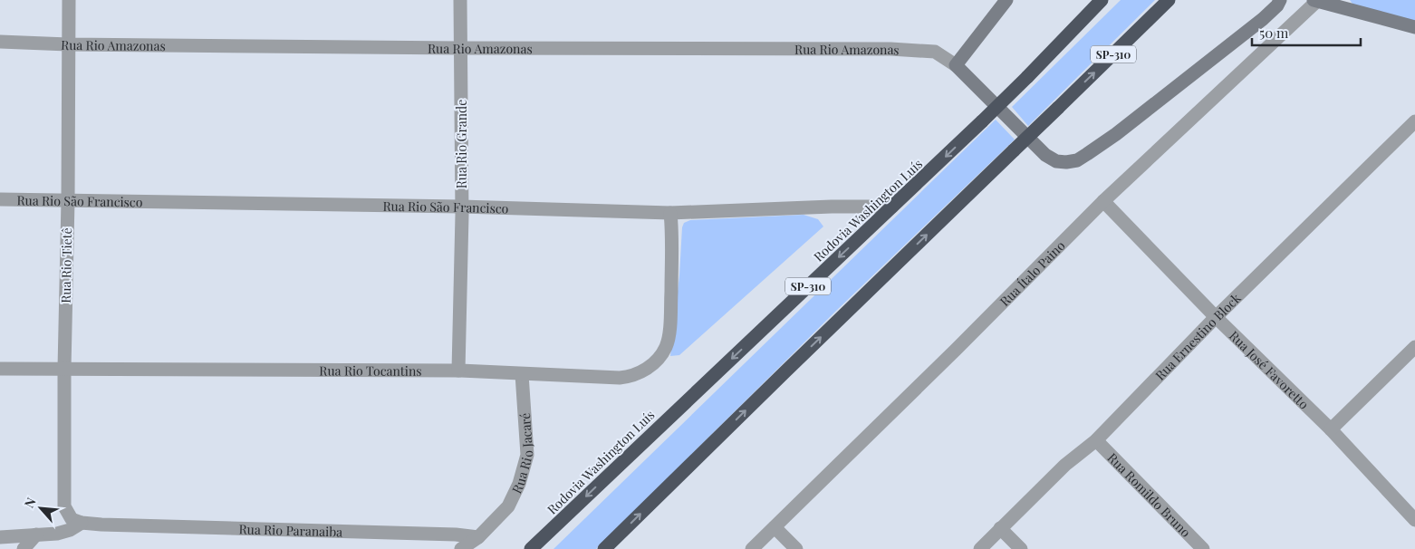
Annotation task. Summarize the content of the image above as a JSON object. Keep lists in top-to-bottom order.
{
  "streets": {
    "highway": ["SP-310", "Rodovia Washington Luís"],
    "street": [
      "Rua Rio Amazonas",
      "Rua Rio Grande",
      "Rua Rio São Francisco",
      "Rua Rio Tietê",
      "Rua Ítalo Paino",
      "Rua Ernestino Block",
      "Rua Rio Tocantins",
      "Rua José Favoretto",
      "Rua Rio Jacaré",
      "Rua Romildo Bruno",
      "Rua Rio Paranaiba"
    ]
  },
  "crossings": [
    ["Rua Rio Amazonas", "Rua Rio Grande"],
    ["Rua Rio Amazonas", "Rua Rio Tietê"],
    ["Rua Rio Grande", "Rua Rio São Francisco"],
    ["Rua Rio Grande", "Rua Rio Tocantins"],
    ["Rua Rio São Francisco", "Rodovia Washington Luís"],
    ["Rua Rio São Francisco", "Rua Rio Tietê"],
    ["Rua Rio São Francisco", "Rua Rio Tocantins"],
    ["Rua Rio Tietê", "Rua Rio Tocantins"],
    ["Rua Rio Tietê", "Rua Rio Paranaiba"],
    ["Rua Ítalo Paino", "Rua José Favoretto"],
    ["Rua Ernestino Block", "Rua José Favoretto"],
    ["Rua Ernestino Block", "Rua Romildo Bruno"],
    ["Rua Rio Tocantins", "Rua Rio Jacaré"],
    ["Rua Rio Jacaré", "Rua Rio Paranaiba"]
  ],
  "scale_bar": "50 m",
  "north": "top left"
}
